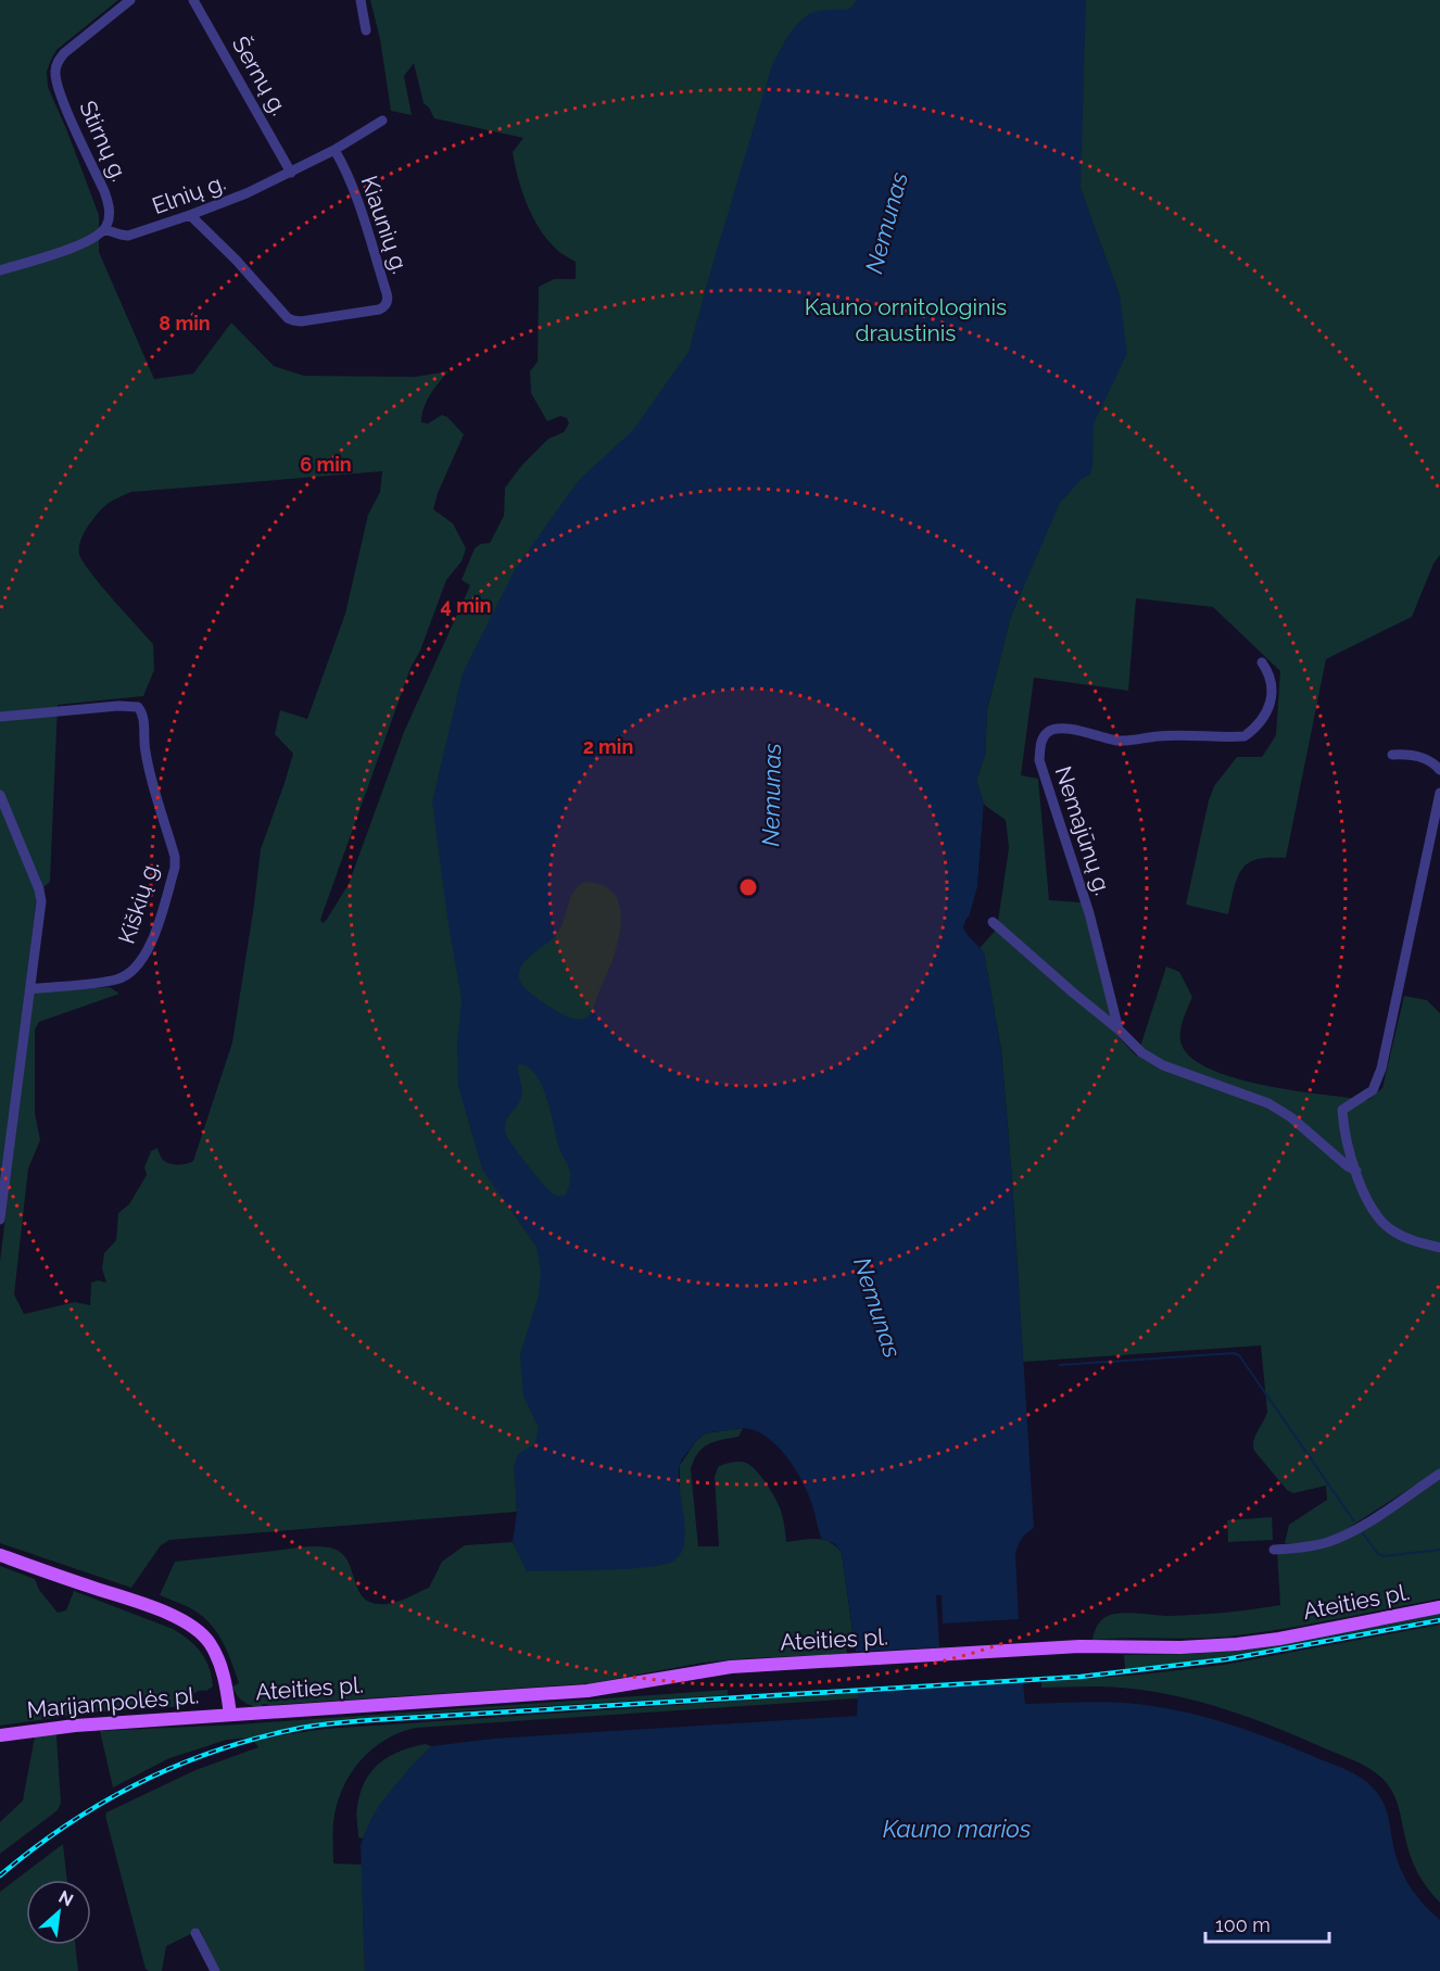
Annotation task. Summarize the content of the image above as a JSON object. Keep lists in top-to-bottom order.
{
  "streets": {
    "main road": ["Ateities pl.", "Marijampolės pl."],
    "street": [
      "Šernų g.",
      "Stirnų g.",
      "Elnių g.",
      "Kiaunių g.",
      "Nemajūnų g.",
      "Kiškių g."
    ]
  },
  "crossings": [
    ["Šernų g.", "Elnių g."],
    ["Stirnų g.", "Elnių g."],
    ["Elnių g.", "Kiaunių g."],
    ["Ateities pl.", "Marijampolės pl."]
  ],
  "water": ["Nemunas", "Kauno marios"],
  "parks": ["Kauno ornitologinis draustinis"],
  "scale_bar": "100 m",
  "north": "top right",
  "rings": [
    "8 min",
    "6 min",
    "4 min",
    "2 min"
  ]
}
